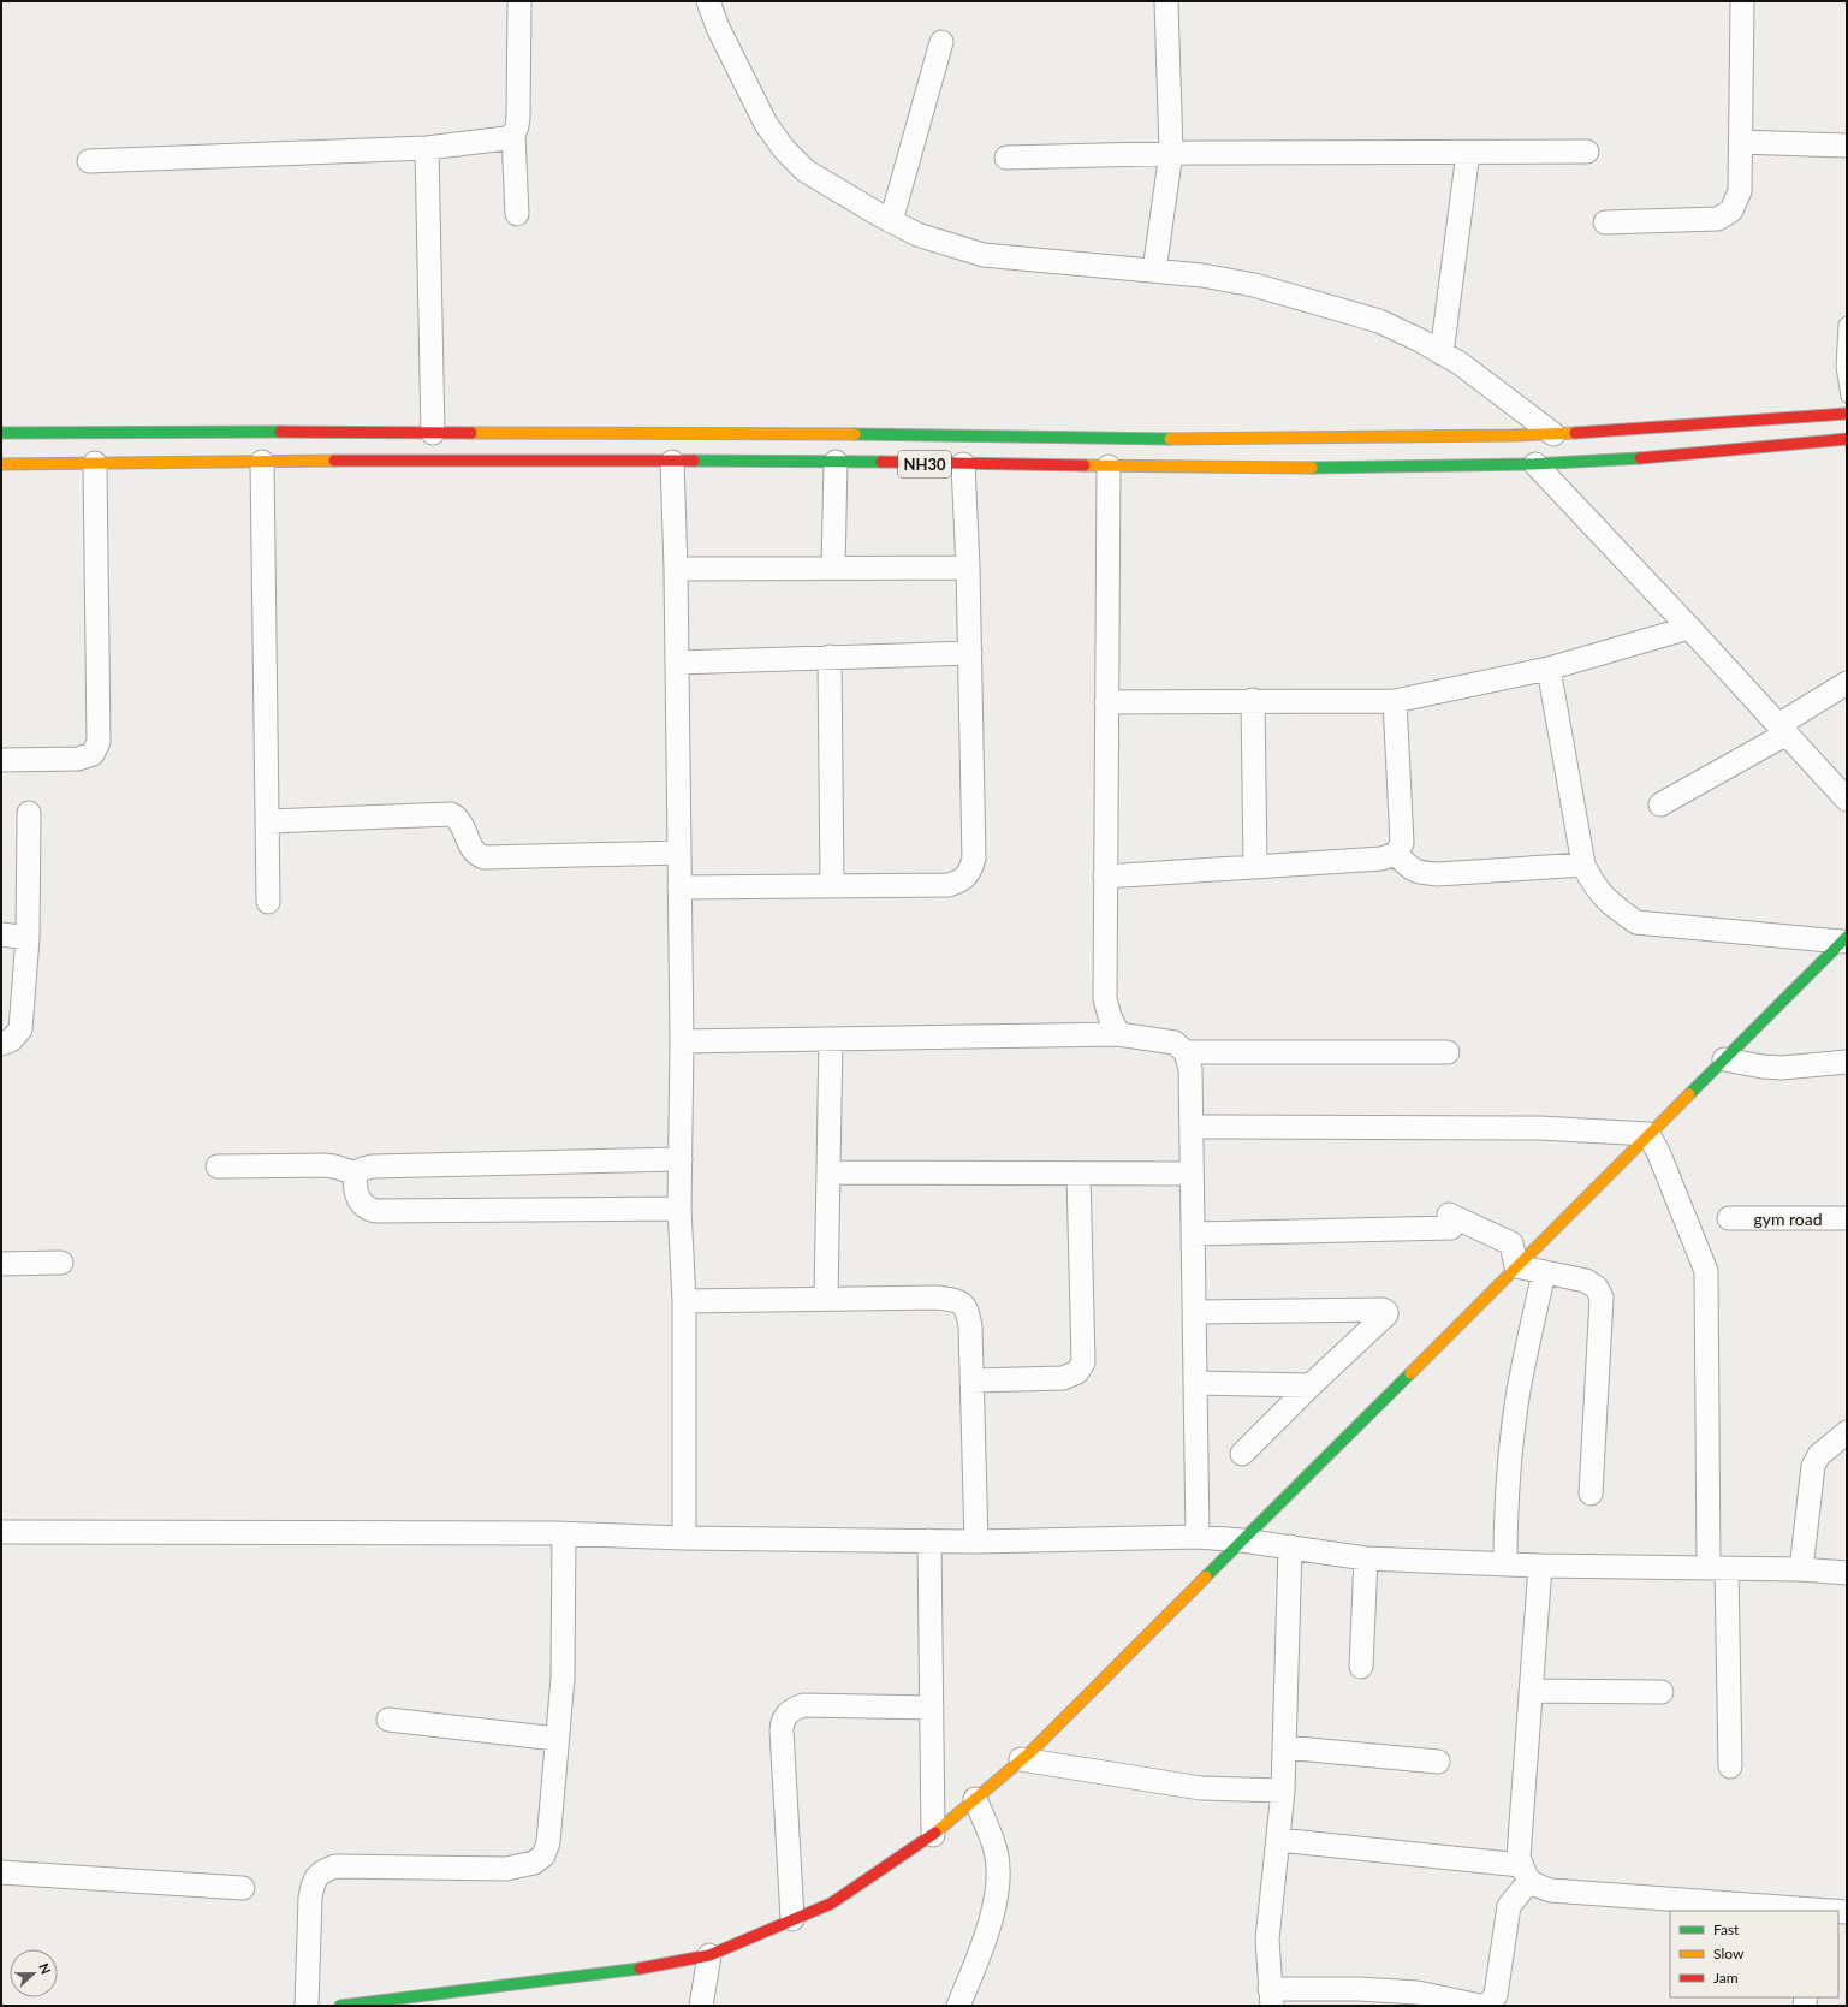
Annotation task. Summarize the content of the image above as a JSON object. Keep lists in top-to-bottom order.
{
  "streets": {
    "main road": ["NH30"],
    "street": ["gym road"]
  },
  "legend": ["Fast", "Slow", "Jam"],
  "north": "right"
}
